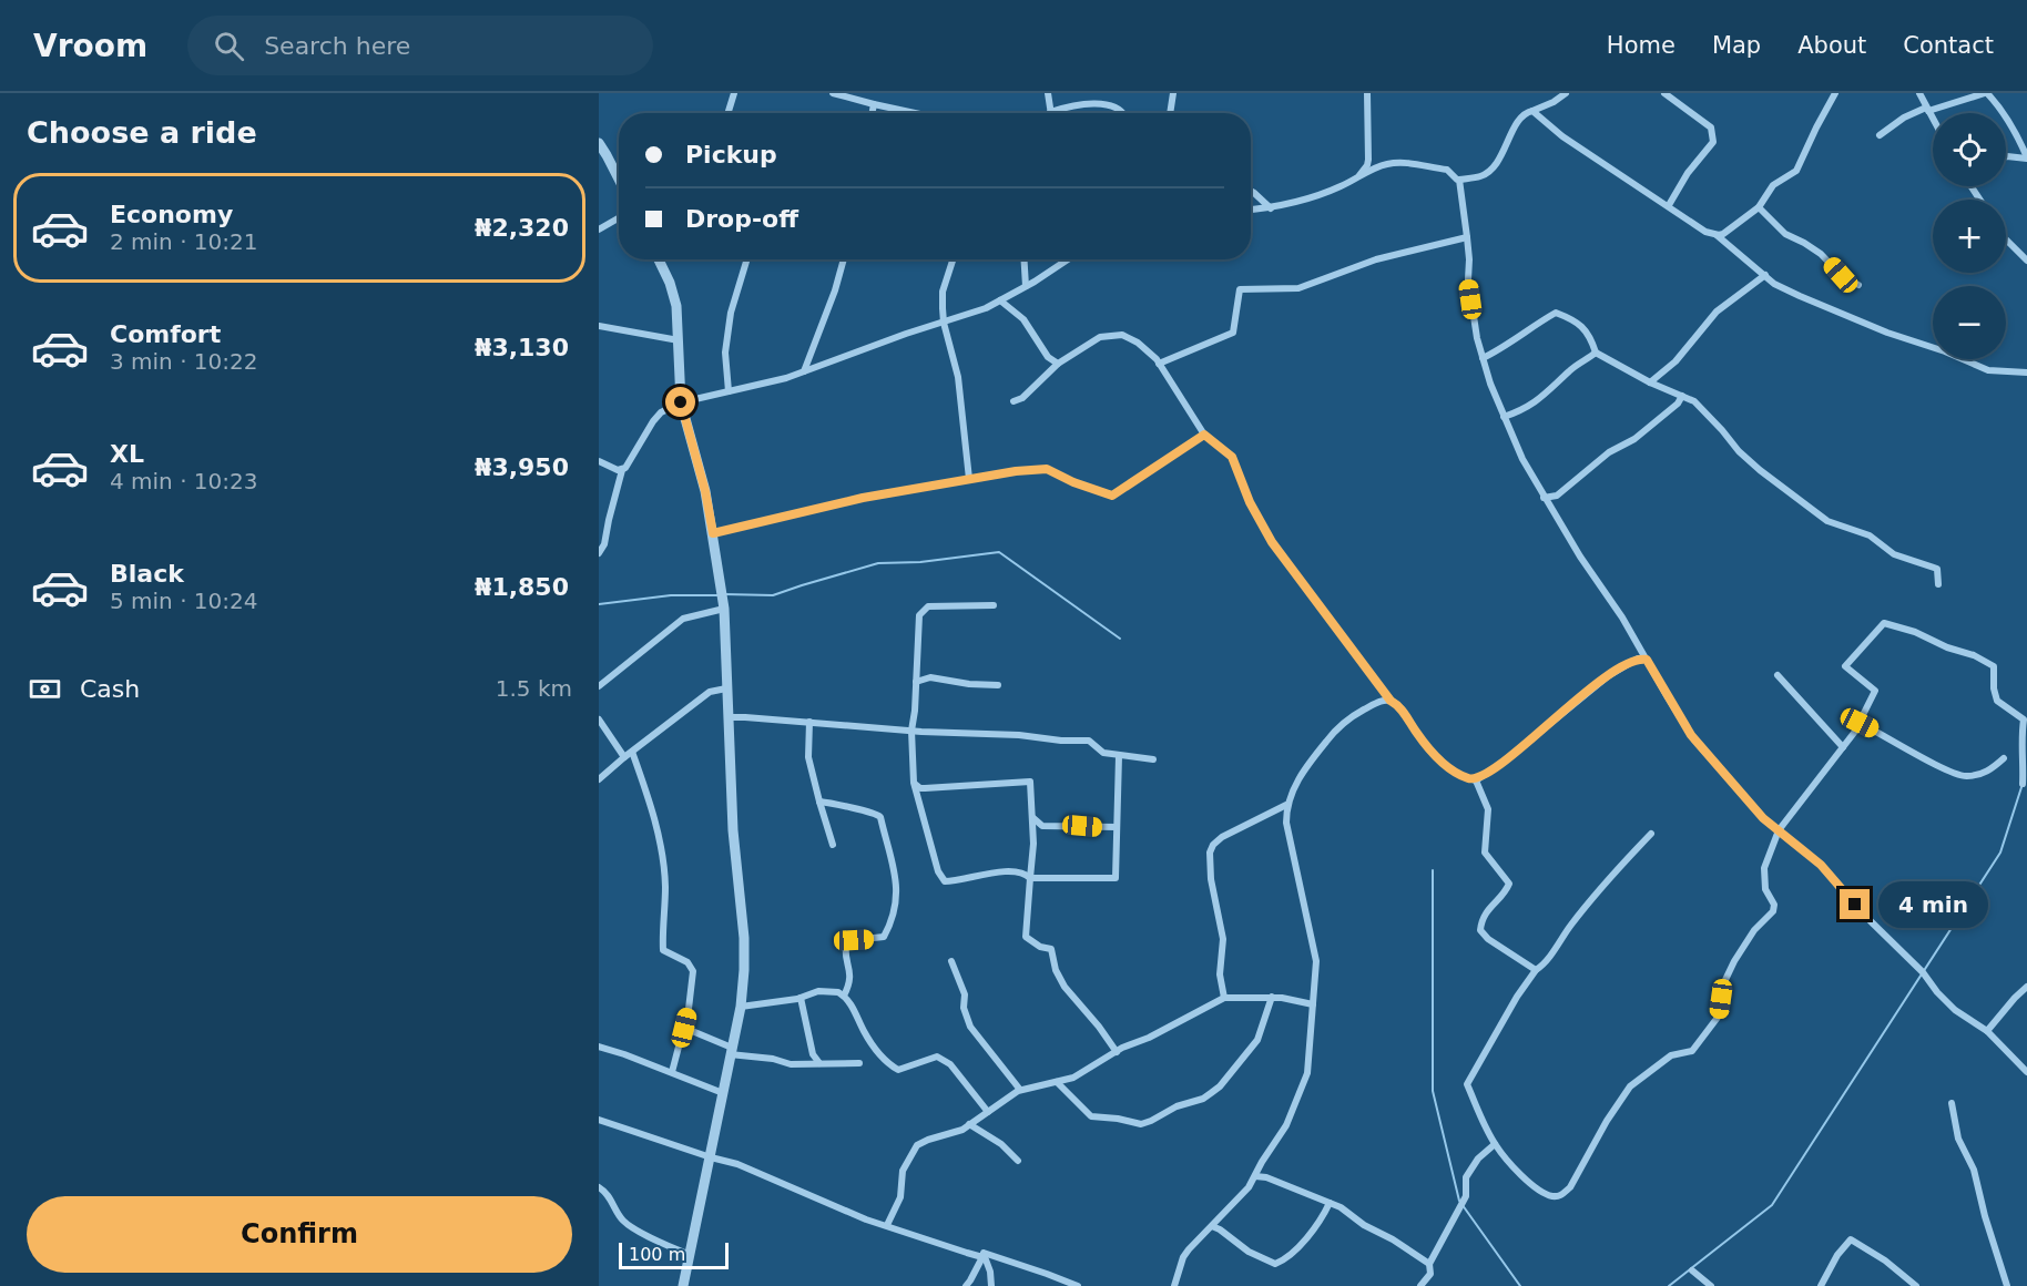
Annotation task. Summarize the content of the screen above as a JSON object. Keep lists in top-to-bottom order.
{
  "scale_bar": "100 m",
  "page": {
    "header": "Vroom",
    "search": "Search here",
    "nav": [
      "Home",
      "Map",
      "About",
      "Contact"
    ],
    "heading": "Choose a ride",
    "map_buttons": ["+", "−"],
    "banner": ["Pickup", "Drop-off"],
    "list": [
      {
        "name": "Economy",
        "note": "2 min · 10:21",
        "value": "₦2,320"
      },
      {
        "name": "Comfort",
        "note": "3 min · 10:22",
        "value": "₦3,130"
      },
      {
        "name": "XL",
        "note": "4 min · 10:23",
        "value": "₦3,950"
      },
      {
        "name": "Black",
        "note": "5 min · 10:24",
        "value": "₦1,850"
      }
    ],
    "pay": ["Cash", "1.5 km"],
    "bubble": "4 min",
    "buttons": "Confirm",
    "scale": "100 m"
  }
}
